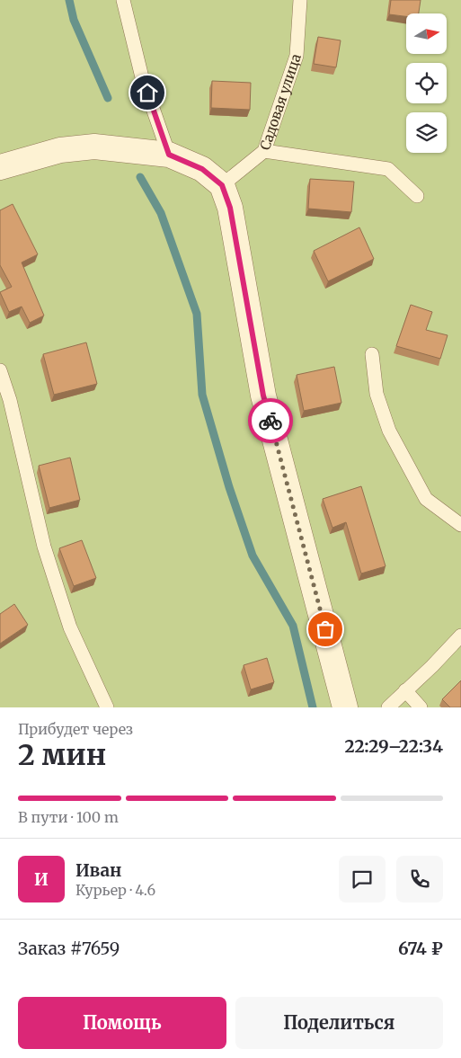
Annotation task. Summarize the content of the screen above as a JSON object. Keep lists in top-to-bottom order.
{
  "streets": {
    "lane": ["Садовая улица"]
  },
  "north": "right",
  "page": {
    "heading": ["2 мин", "Прибудет через", "22:29–22:34"],
    "panel": [
      "Иван",
      "Курьер · 4.6",
      "Заказ #7659",
      "674 ₽"
    ],
    "bar": "В пути · 100 m",
    "round": "И",
    "buttons": ["Помощь", "Поделиться"]
  }
}
